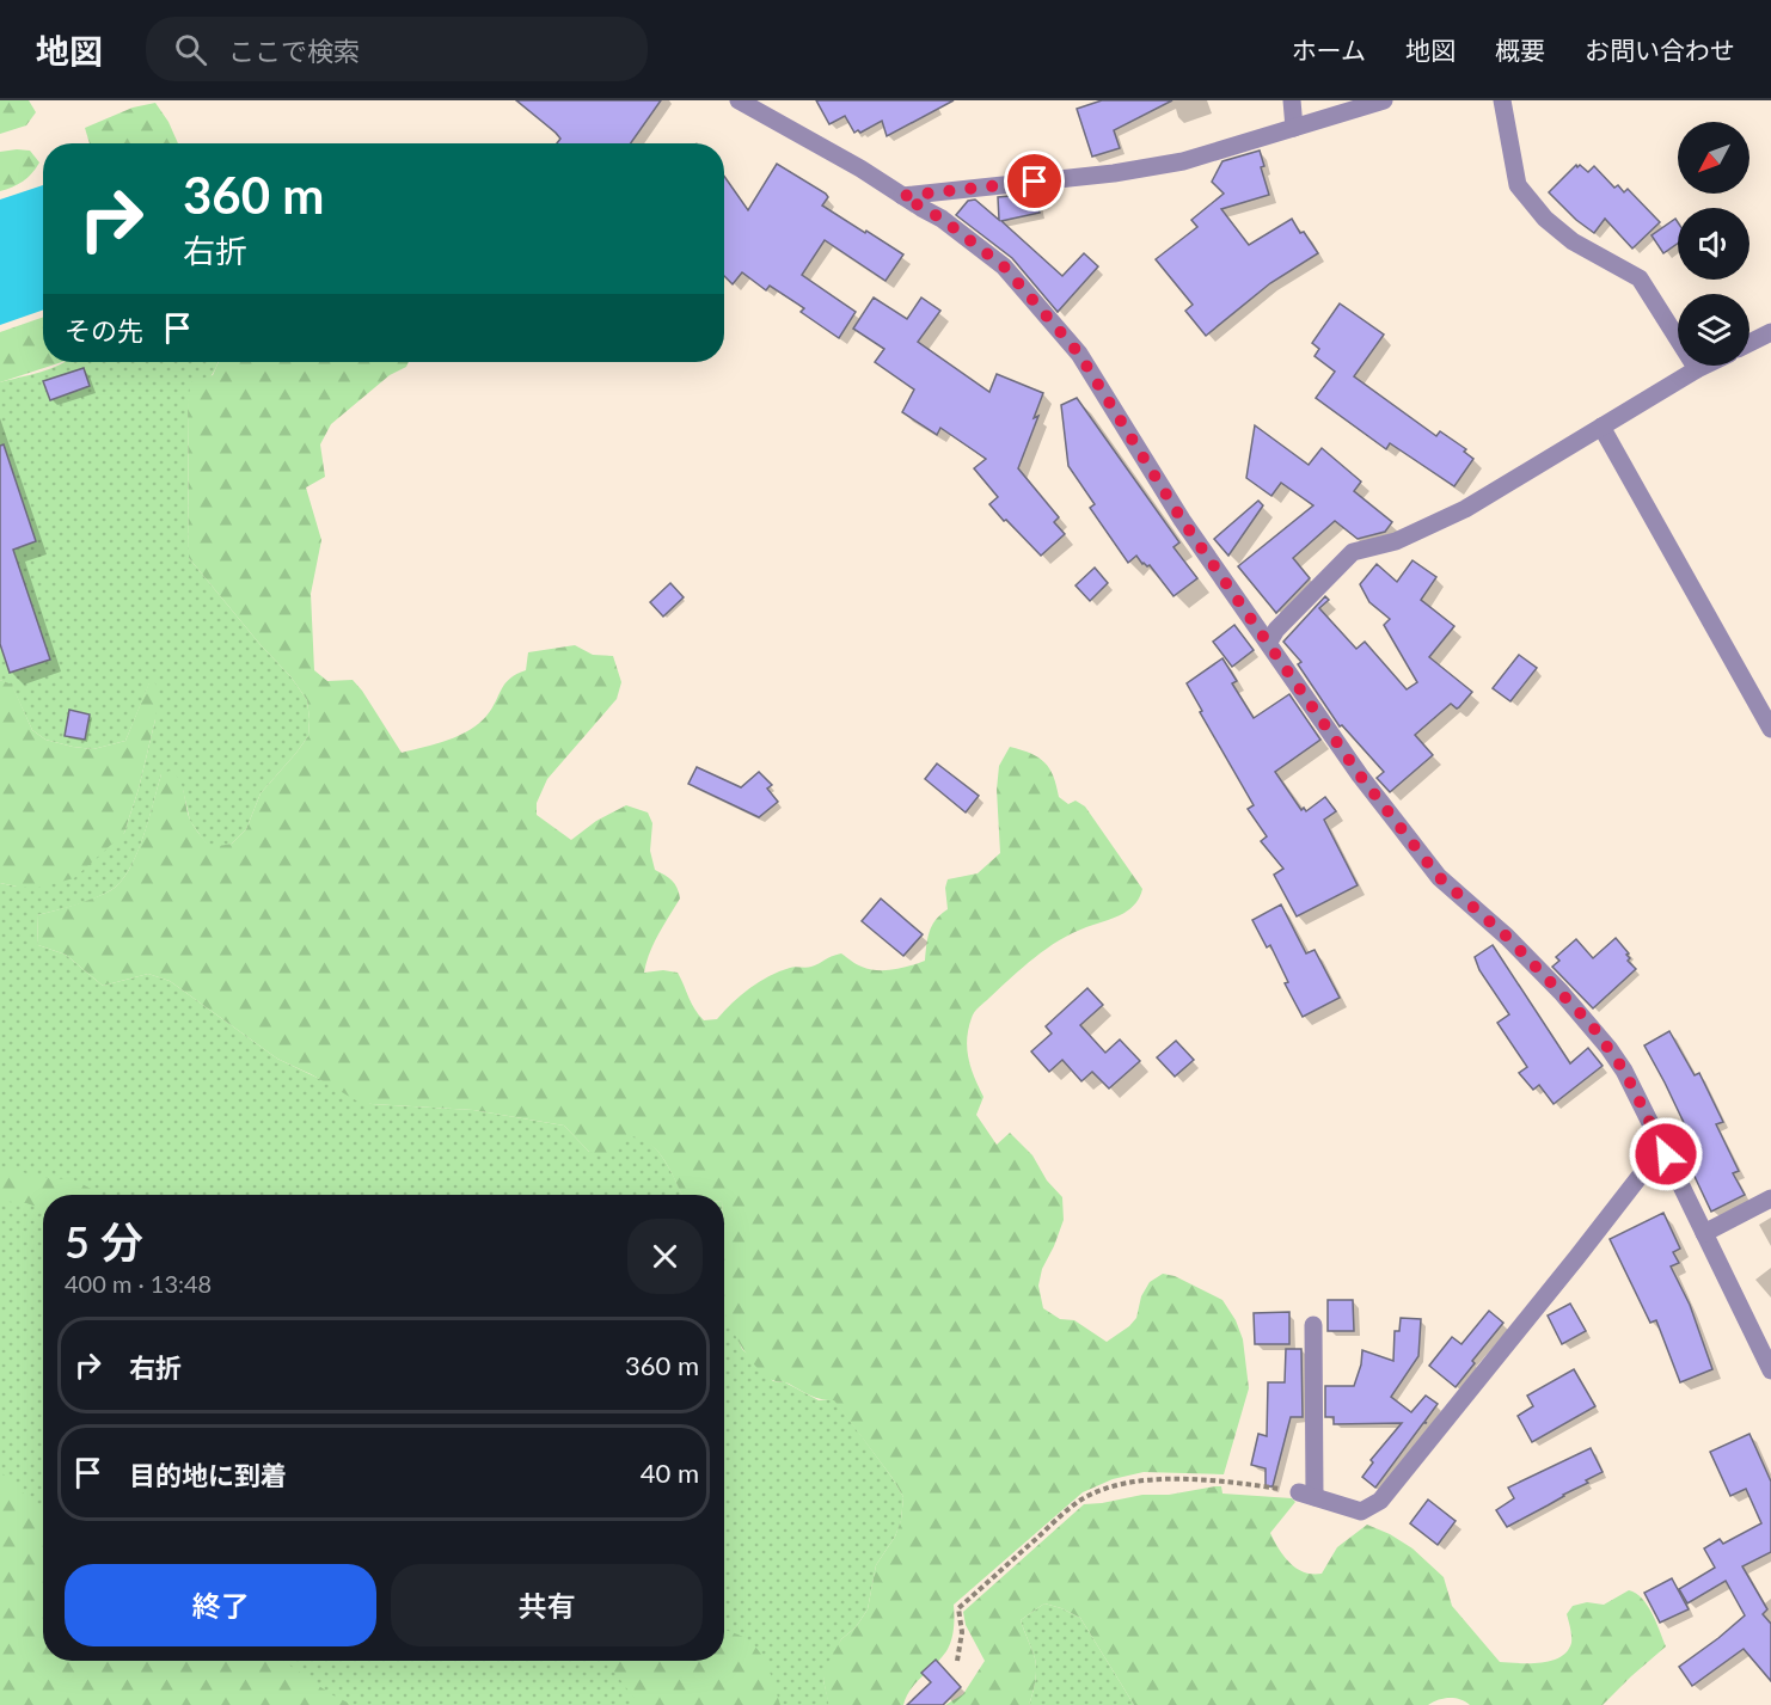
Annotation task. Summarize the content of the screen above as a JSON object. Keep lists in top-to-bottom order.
{
  "north": "bottom left",
  "page": {
    "header": "地図",
    "search": "ここで検索",
    "nav": [
      "ホーム",
      "地図",
      "概要",
      "お問い合わせ"
    ],
    "turn": ["360 m", "右折"],
    "then": "その先",
    "heading": ["5 分", "400 m · 13:48"],
    "list": [
      {
        "name": "右折",
        "value": "360 m"
      },
      {
        "name": "目的地に到着",
        "value": "40 m"
      }
    ],
    "buttons": ["終了", "共有"]
  }
}
